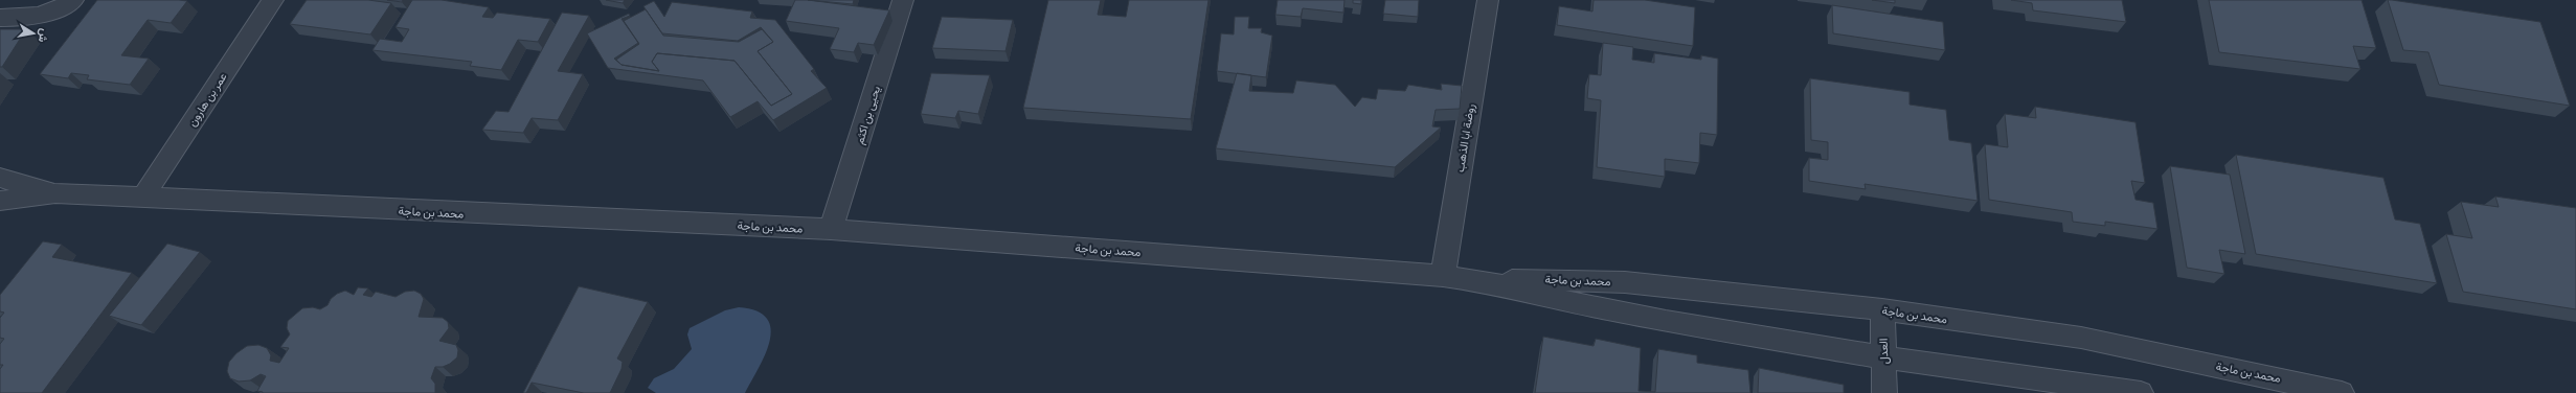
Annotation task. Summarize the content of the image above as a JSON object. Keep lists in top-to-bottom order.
{
  "streets": {
    "street": [
      "عمر بن هارون",
      "يحيى بن اكثم",
      "روضة ابا الذهب",
      "محمد بن ماجة",
      "العدل"
    ]
  },
  "crossings": [
    ["عمر بن هارون", "محمد بن ماجة"],
    ["يحيى بن اكثم", "محمد بن ماجة"],
    ["روضة ابا الذهب", "محمد بن ماجة"],
    ["محمد بن ماجة", "العدل"]
  ],
  "north": "right"
}
